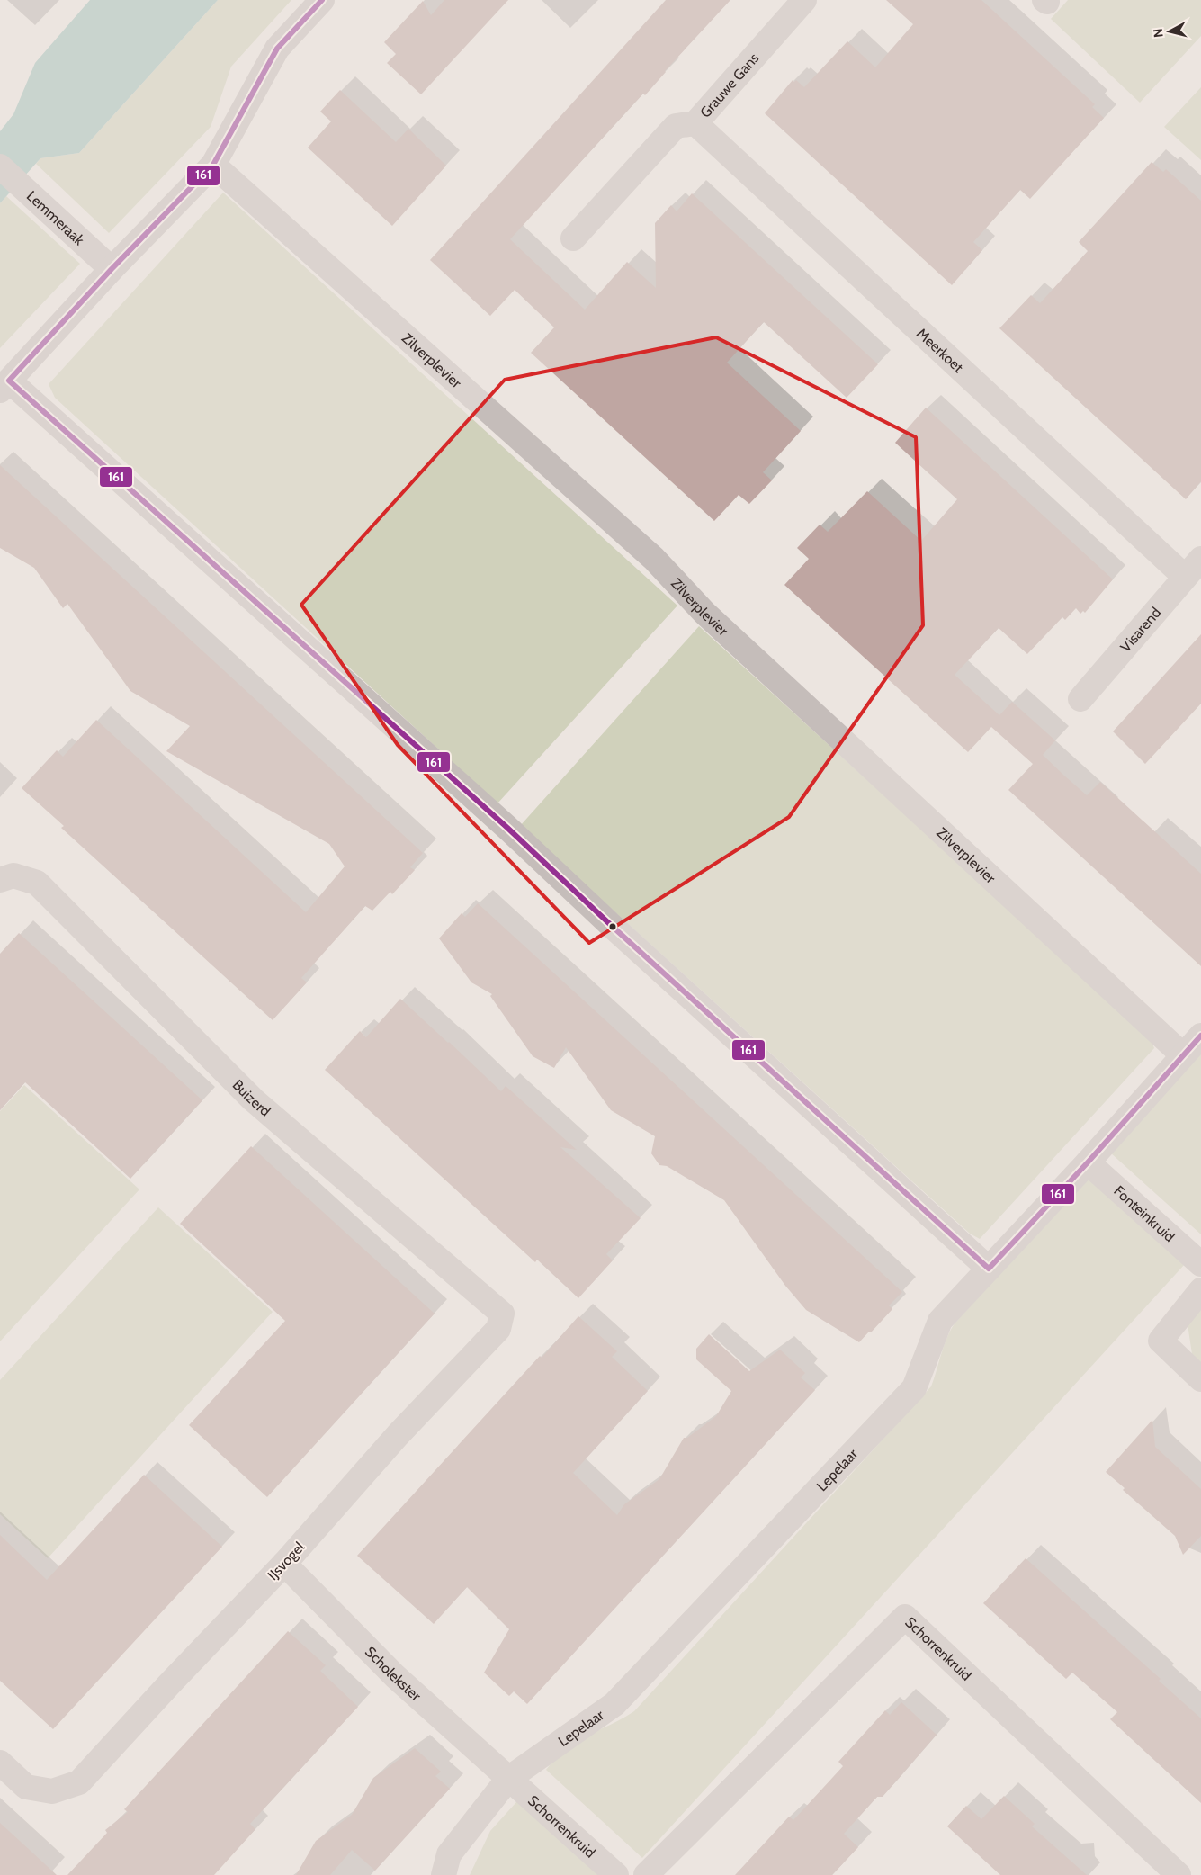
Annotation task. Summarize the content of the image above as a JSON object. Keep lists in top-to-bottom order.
{
  "streets": {
    "street": [
      "Grauwe Gans",
      "Lemmeraak",
      "Meerkoet",
      "Zilverplevier",
      "Visarend",
      "Buizerd",
      "Fonteinkruid",
      "Lepelaar",
      "IJsvogel",
      "Schorrenkruid",
      "Scholekster"
    ]
  },
  "crossings": [
    ["Grauwe Gans", "Meerkoet"],
    ["Meerkoet", "Visarend"],
    ["Zilverplevier", "Lepelaar"],
    ["Buizerd", "IJsvogel"],
    ["Fonteinkruid", "Lepelaar"],
    ["Lepelaar", "Schorrenkruid"],
    ["Lepelaar", "Scholekster"],
    ["IJsvogel", "Scholekster"],
    ["Schorrenkruid", "Scholekster"]
  ],
  "lines": ["transit line 161"],
  "north": "left"
}
